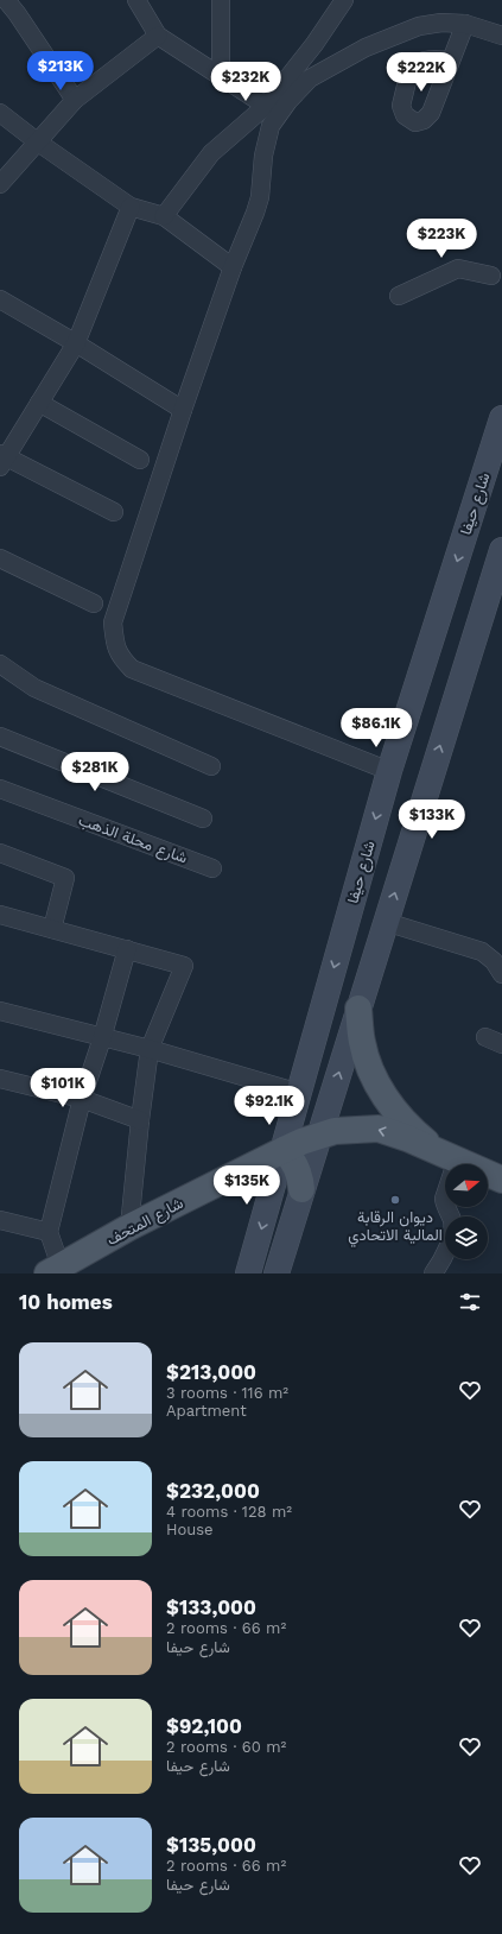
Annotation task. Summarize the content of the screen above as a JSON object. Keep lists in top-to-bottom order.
{
  "streets": {
    "main road": ["شارع حيفا", "شارع المتحف"],
    "street": ["شارع محلة الذهب"]
  },
  "crossings": [
    ["شارع حيفا", "شارع المتحف"]
  ],
  "places": ["ديوان الرقابة المالية الاتحادي"],
  "north": "right",
  "page": {
    "price": [
      "$213K",
      "$222K",
      "$232K",
      "$223K",
      "$86.1K",
      "$281K",
      "$133K",
      "$101K",
      "$92.1K",
      "$135K"
    ],
    "heading": "10 homes",
    "list": [
      {
        "name": "$213,000",
        "note": "3 rooms · 116 m² · Apartment"
      },
      {
        "name": "$232,000",
        "note": "4 rooms · 128 m² · House"
      },
      {
        "name": "$133,000",
        "note": "2 rooms · 66 m² · شارع حيفا"
      },
      {
        "name": "$92,100",
        "note": "2 rooms · 60 m² · شارع حيفا"
      },
      {
        "name": "$135,000",
        "note": "2 rooms · 66 m² · شارع حيفا"
      }
    ]
  }
}
